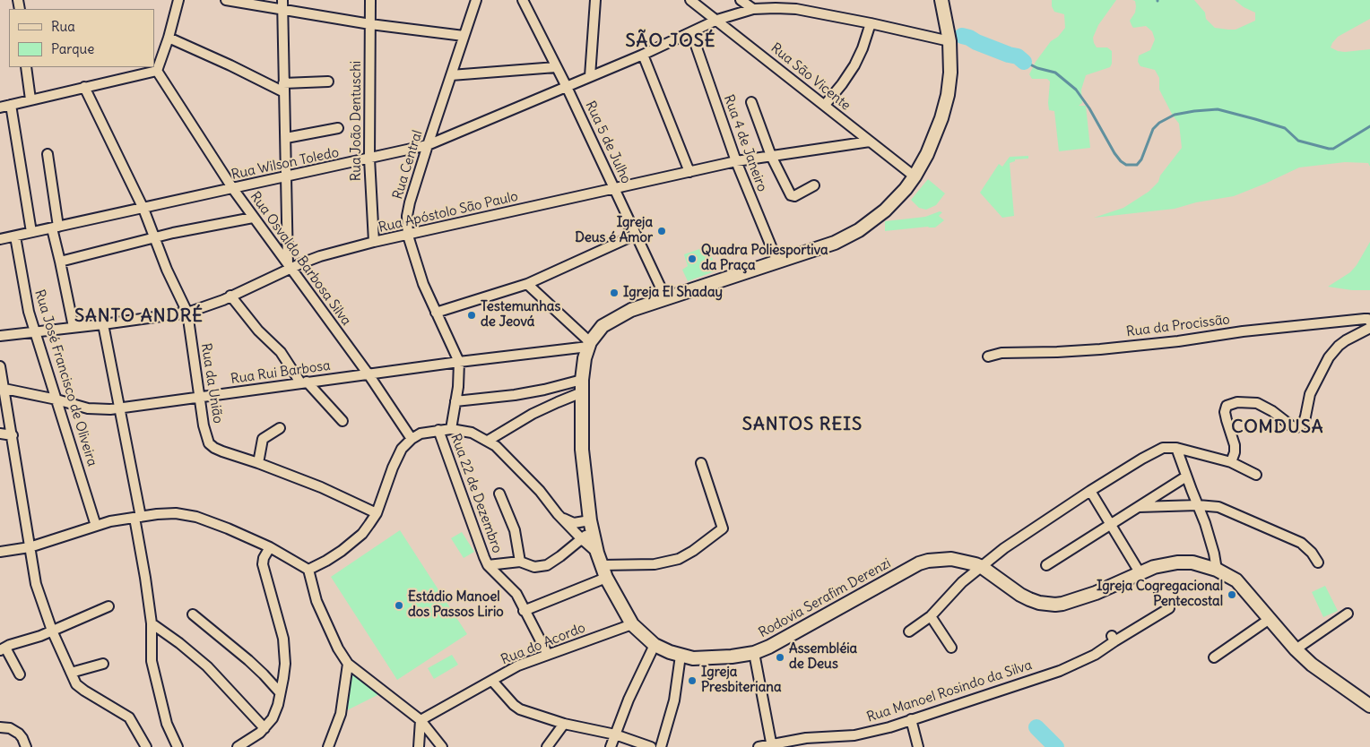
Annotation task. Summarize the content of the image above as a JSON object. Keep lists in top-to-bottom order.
{
  "streets": {
    "main road": ["Rodovia Serafim Derenzi"],
    "street": [
      "Rua São Vicente",
      "Rua João Dentuschi",
      "Rua 5 de Julho",
      "Rua 4 de Janeiro",
      "Rua Wilson Toledo",
      "Rua Central",
      "Rua Apóstolo São Paulo",
      "Rua Osvaldo Barbosa Silva",
      "Rua da Procissão",
      "Rua Rui Barbosa",
      "Rua José Francisco de Oliveira",
      "Rua da União",
      "Rua 22 de Dezembro",
      "Rua do Acordo",
      "Rua Manoel Rosindo da Silva"
    ]
  },
  "crossings": [
    ["Rua São Vicente", "Rua Wilson Toledo"],
    ["Rua São Vicente", "Rodovia Serafim Derenzi"],
    ["Rua João Dentuschi", "Rua Wilson Toledo"],
    ["Rua João Dentuschi", "Rua Apóstolo São Paulo"],
    ["Rua 5 de Julho", "Rua Wilson Toledo"],
    ["Rua 5 de Julho", "Rua Apóstolo São Paulo"],
    ["Rua 5 de Julho", "Rodovia Serafim Derenzi"],
    ["Rua 4 de Janeiro", "Rua Wilson Toledo"],
    ["Rua 4 de Janeiro", "Rua Apóstolo São Paulo"],
    ["Rua 4 de Janeiro", "Rodovia Serafim Derenzi"],
    ["Rua Wilson Toledo", "Rua Central"],
    ["Rua Wilson Toledo", "Rua Osvaldo Barbosa Silva"],
    ["Rua Wilson Toledo", "Rua José Francisco de Oliveira"],
    ["Rua Wilson Toledo", "Rua da União"],
    ["Rua Central", "Rua Apóstolo São Paulo"],
    ["Rua Central", "Rua Rui Barbosa"],
    ["Rua Apóstolo São Paulo", "Rua Osvaldo Barbosa Silva"],
    ["Rua Apóstolo São Paulo", "Rua José Francisco de Oliveira"],
    ["Rua Apóstolo São Paulo", "Rua da União"],
    ["Rua Osvaldo Barbosa Silva", "Rua Rui Barbosa"],
    ["Rua Rui Barbosa", "Rua José Francisco de Oliveira"],
    ["Rua Rui Barbosa", "Rua da União"],
    ["Rua Rui Barbosa", "Rodovia Serafim Derenzi"],
    ["Rua 22 de Dezembro", "Rua do Acordo"],
    ["Rodovia Serafim Derenzi", "Rua do Acordo"]
  ],
  "districts": [
    "SÃO JOSÉ",
    "SANTO ANDRÉ",
    "SANTOS REIS",
    "COMDUSA"
  ],
  "places": [
    "Igreja Deus é Amor",
    "Quadra Poliesportiva da Praça",
    "Igreja El Shaday",
    "Testemunhas de Jeová",
    "Igreja Cogregacional Pentecostal",
    "Estádio Manoel dos Passos Lirio",
    "Assembléia de Deus",
    "Igreja Presbiteriana"
  ],
  "legend": ["Rua", "Parque"]
}
